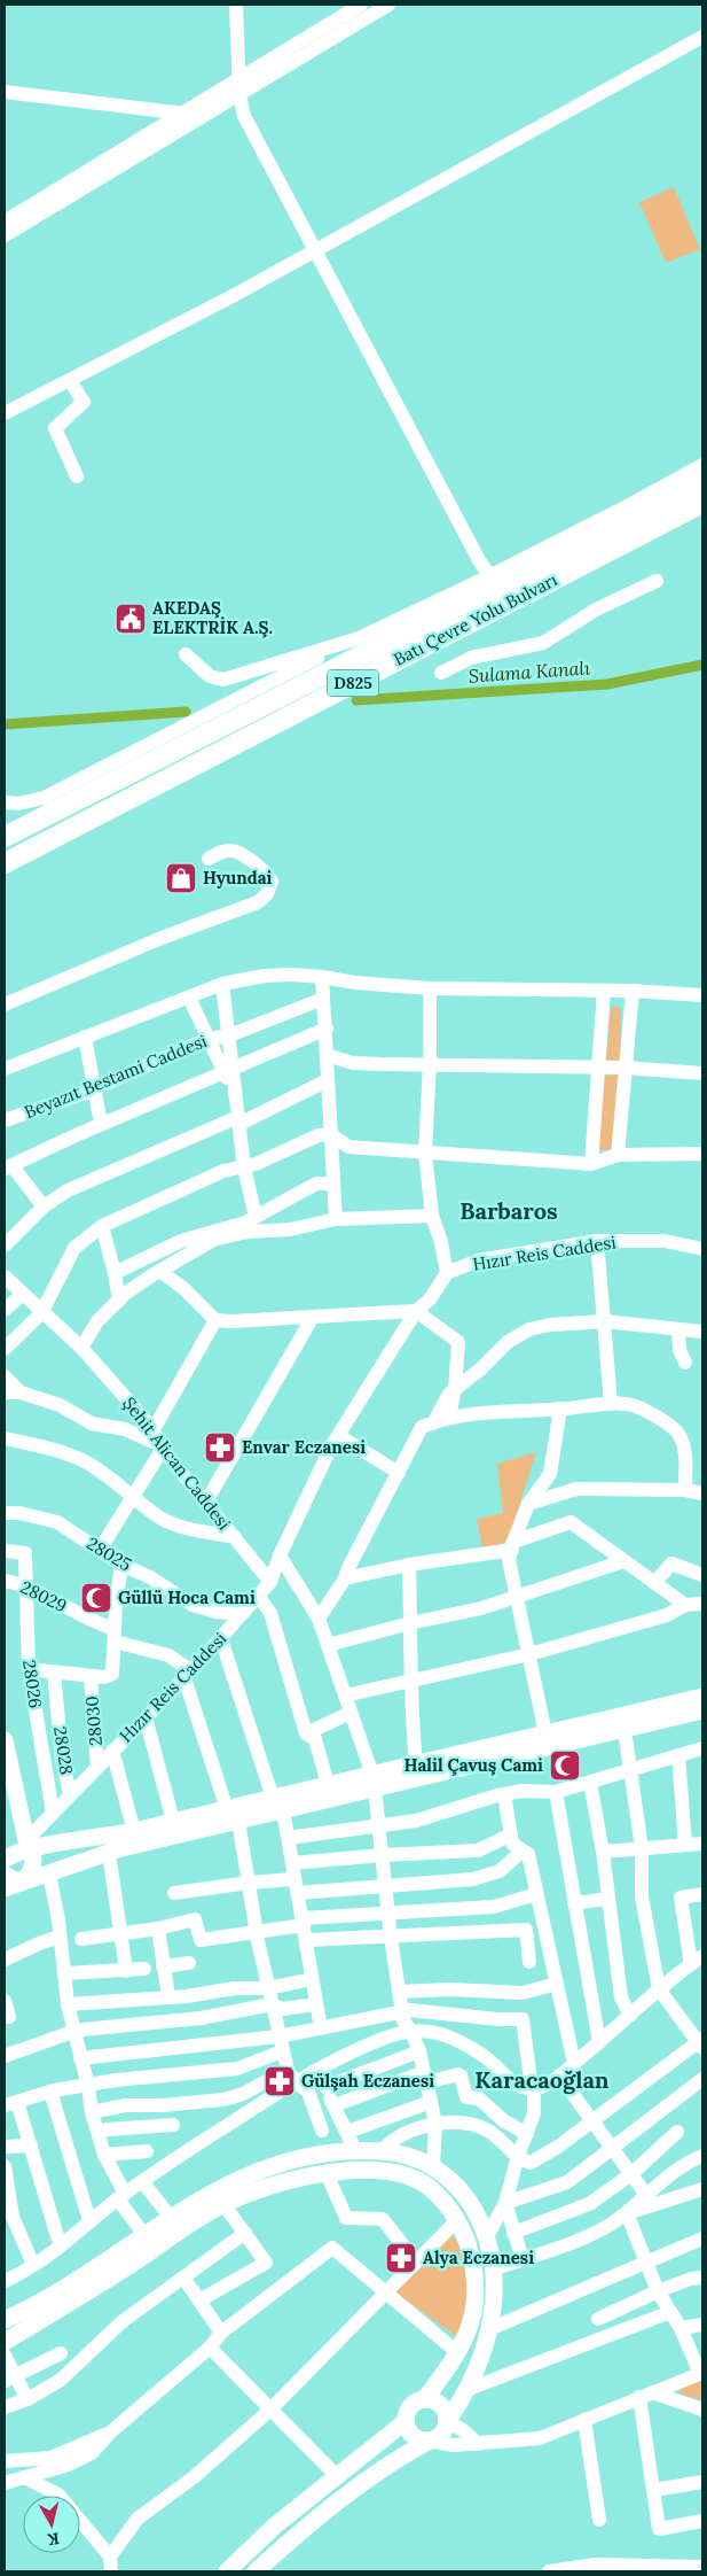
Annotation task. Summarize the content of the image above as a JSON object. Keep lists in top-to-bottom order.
{
  "streets": {
    "highway": ["Batı Çevre Yolu Bulvarı", "D825"],
    "street": [
      "Beyazıt Bestami Caddesi",
      "Hızır Reis Caddesi",
      "Şehit Alican Caddesi",
      "28025",
      "28029",
      "28026",
      "28030",
      "28028"
    ]
  },
  "crossings": [
    ["Batı Çevre Yolu Bulvarı", "D825"],
    ["Hızır Reis Caddesi", "Şehit Alican Caddesi"],
    ["Hızır Reis Caddesi", "28025"],
    ["Hızır Reis Caddesi", "28029"],
    ["Hızır Reis Caddesi", "28026"],
    ["Hızır Reis Caddesi", "28030"],
    ["Hızır Reis Caddesi", "28028"],
    ["28029", "28026"]
  ],
  "districts": ["Barbaros", "Karacaoğlan"],
  "water": ["Sulama Kanalı"],
  "places": {
    "public building": ["AKEDAŞ ELEKTRİK A.Ş."],
    "shop": ["Hyundai"],
    "pharmacy": ["Envar Eczanesi", "Gülşah Eczanesi", "Alya Eczanesi"],
    "mosque": ["Güllü Hoca Cami", "Halil Çavuş Cami"]
  },
  "north": "bottom"
}
